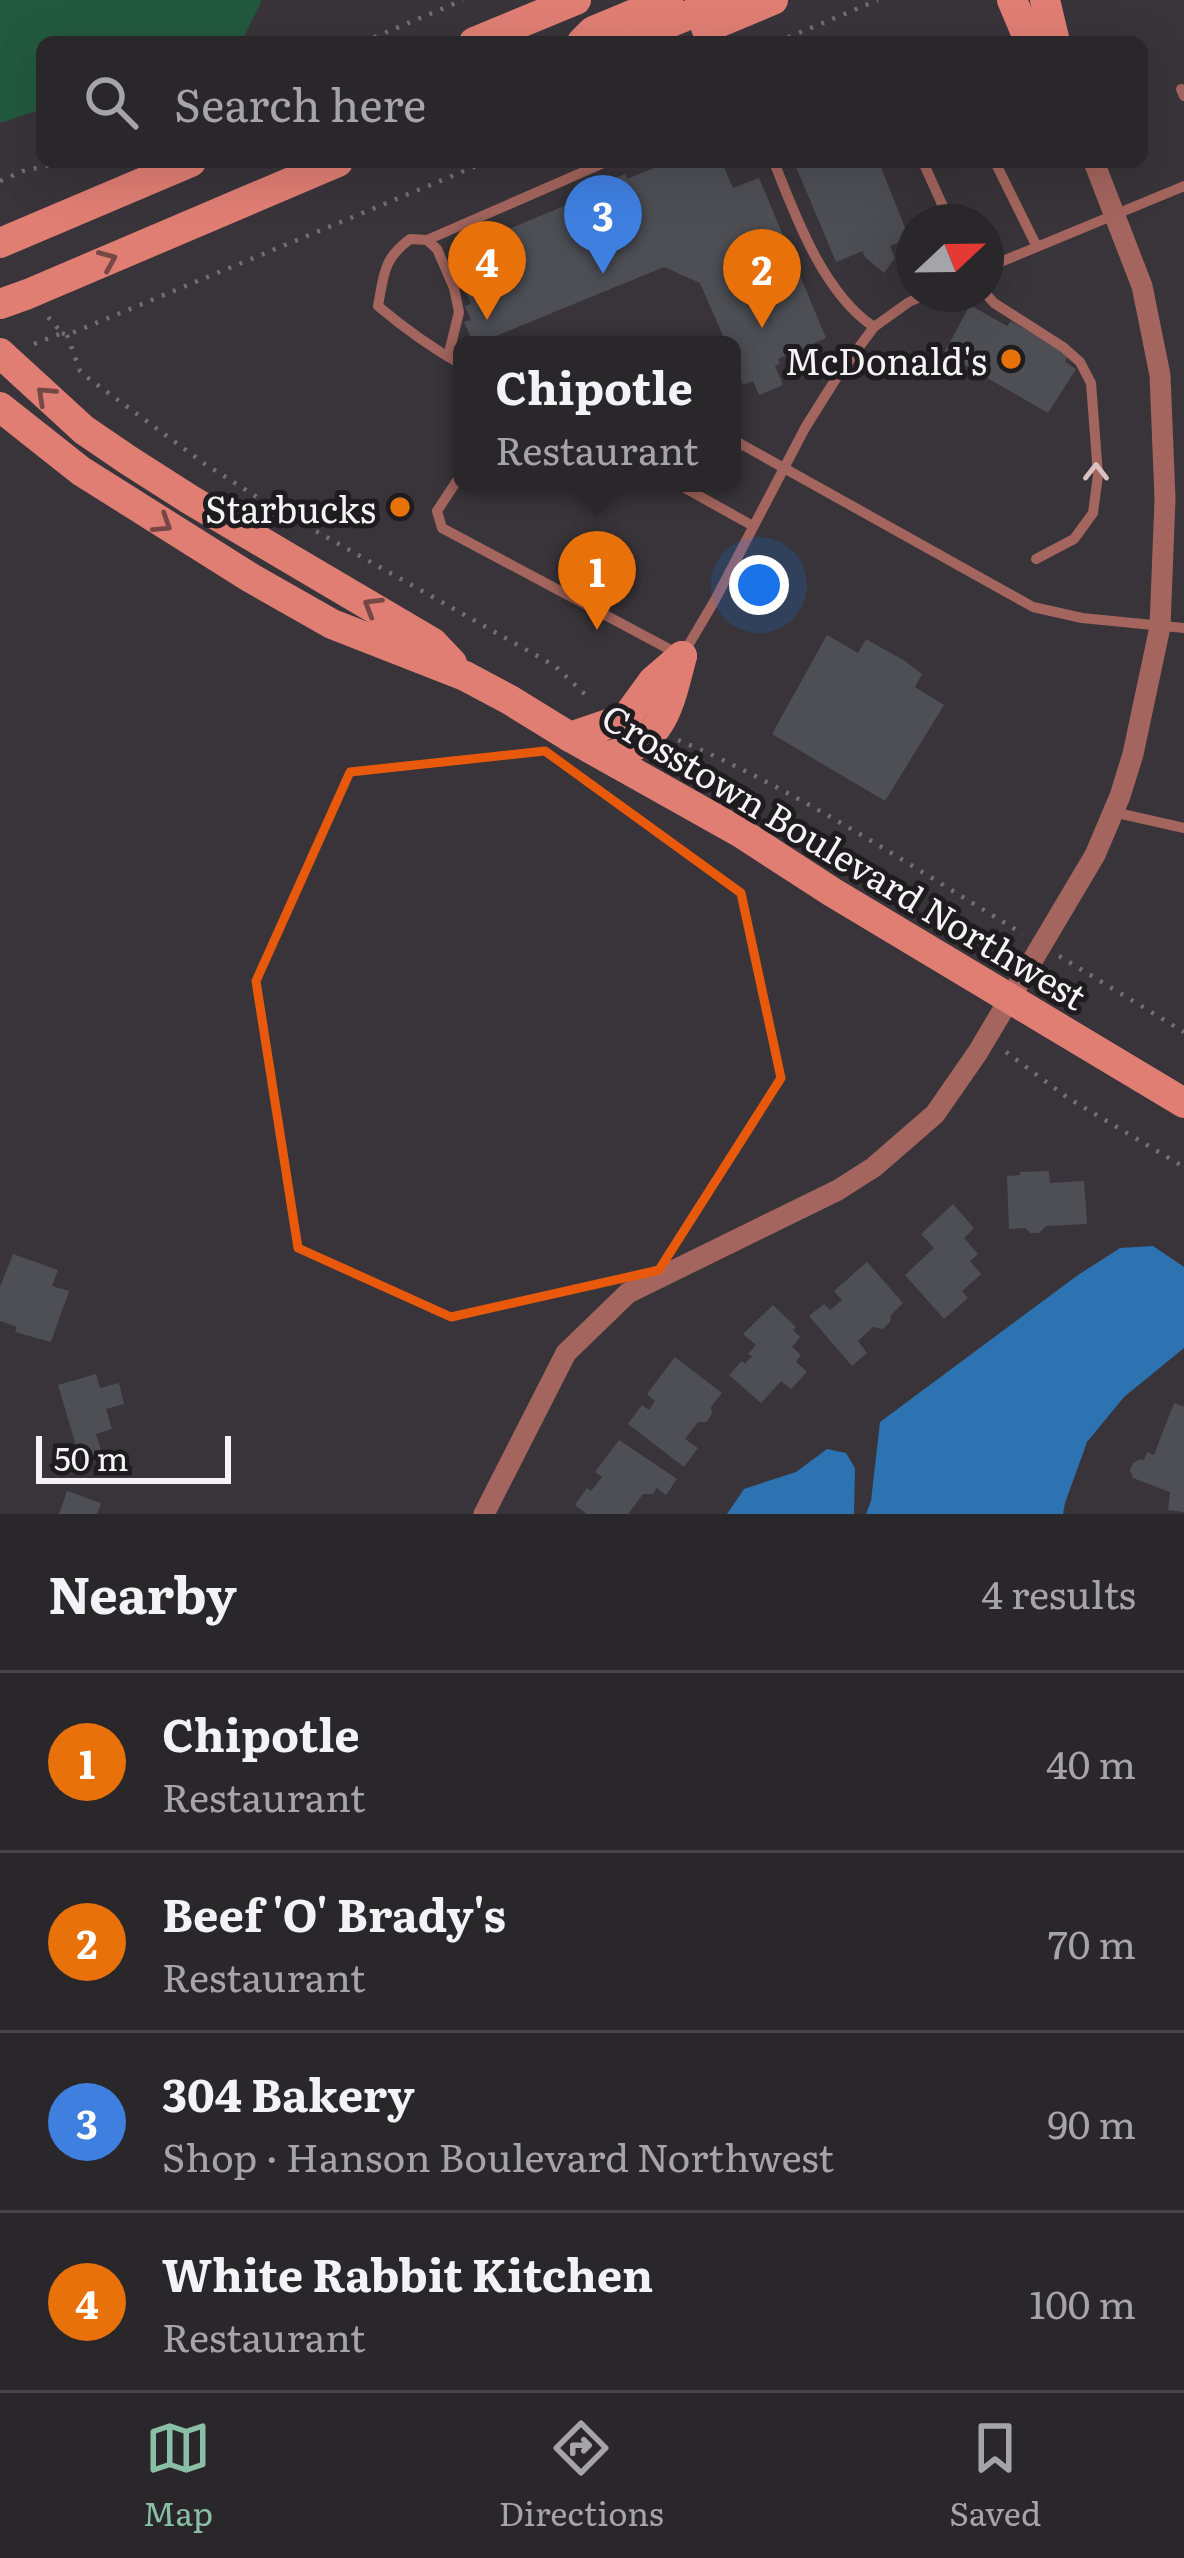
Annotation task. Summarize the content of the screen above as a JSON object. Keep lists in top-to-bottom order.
{
  "streets": {
    "street": ["Crosstown Boulevard Northwest"]
  },
  "places": ["McDonald's", "Starbucks"],
  "scale_bar": "50 m",
  "north": "right",
  "page": {
    "search": "Search here",
    "pins": [
      "3",
      "4",
      "2",
      "1"
    ],
    "popup": ["Chipotle", "Restaurant"],
    "scale": "50 m",
    "heading": ["Nearby", "4 results"],
    "list": [
      {
        "mark": "1",
        "name": "Chipotle",
        "note": "Restaurant",
        "value": "40 m"
      },
      {
        "mark": "2",
        "name": "Beef 'O' Brady's",
        "note": "Restaurant",
        "value": "70 m"
      },
      {
        "mark": "3",
        "name": "304 Bakery",
        "note": "Shop · Hanson Boulevard Northwest",
        "value": "90 m"
      },
      {
        "mark": "4",
        "name": "White Rabbit Kitchen",
        "note": "Restaurant",
        "value": "100 m"
      }
    ],
    "nav": ["Map", "Directions", "Saved"]
  }
}
